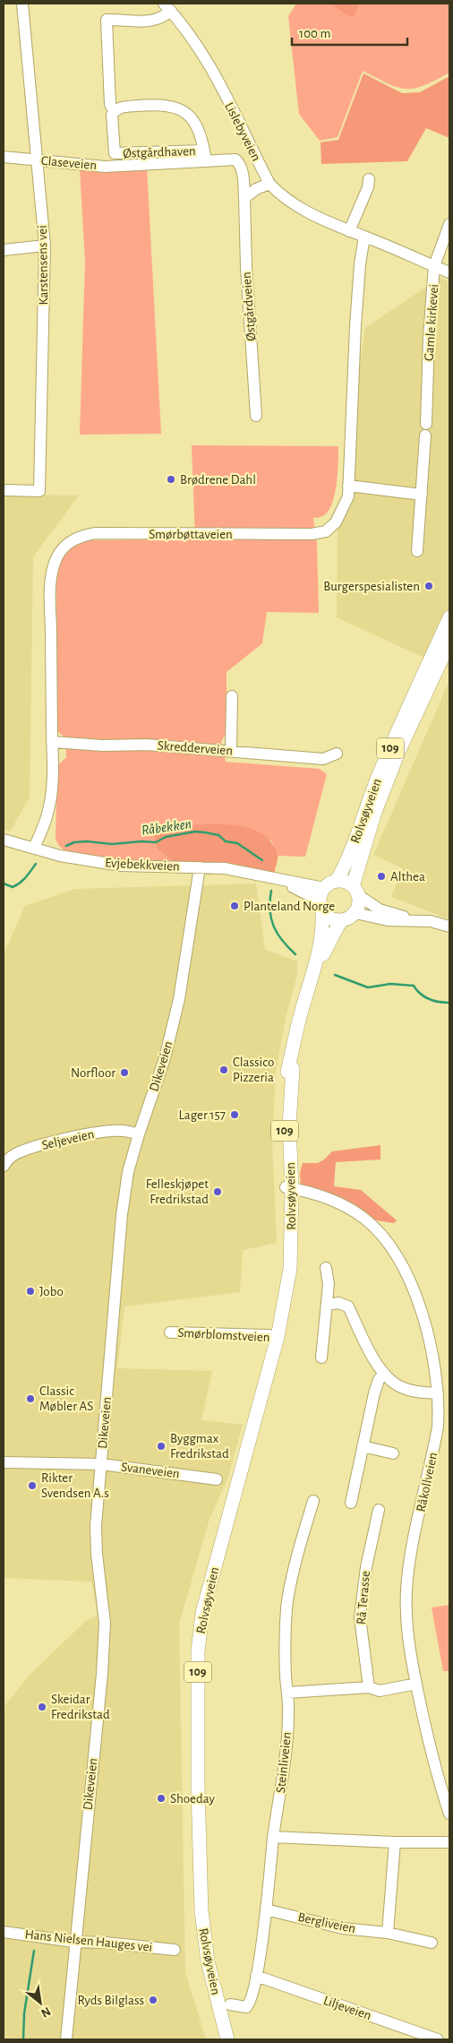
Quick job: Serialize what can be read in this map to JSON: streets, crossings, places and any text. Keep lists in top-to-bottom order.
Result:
{
  "streets": {
    "main road": ["109", "Rolvsøyveien"],
    "street": [
      "Lislebyveien",
      "Østgårdhaven",
      "Claseveien",
      "Karstensens vei",
      "Østgårdveien",
      "Gamle kirkevei",
      "Smørbøttaveien",
      "Skredderveien",
      "Evjebekkveien",
      "Dikeveien",
      "Seljeveien",
      "Smørblomstveien",
      "Svaneveien",
      "Råkollveien",
      "Rå Terasse",
      "Steinliveien",
      "Bergliveien",
      "Hans Nielsen Hauges vei",
      "Liljeveien"
    ]
  },
  "crossings": [
    ["Lislebyveien", "Gamle kirkevei"],
    ["Lislebyveien", "Smørbøttaveien"],
    ["Østgårdhaven", "Claseveien"],
    ["Claseveien", "Karstensens vei"],
    ["Claseveien", "Østgårdveien"],
    ["Smørbøttaveien", "Skredderveien"],
    ["Smørbøttaveien", "Evjebekkveien"],
    ["109", "Rolvsøyveien"],
    ["109", "Evjebekkveien"],
    ["Rolvsøyveien", "Evjebekkveien"],
    ["Rolvsøyveien", "Smørblomstveien"],
    ["Rolvsøyveien", "Råkollveien"],
    ["Evjebekkveien", "Dikeveien"],
    ["Dikeveien", "Seljeveien"],
    ["Dikeveien", "Svaneveien"],
    ["Dikeveien", "Hans Nielsen Hauges vei"],
    ["Steinliveien", "Bergliveien"],
    ["Steinliveien", "Liljeveien"]
  ],
  "water": ["Råbekken"],
  "places": [
    "Brødrene Dahl",
    "Burgerspesialisten",
    "Althea",
    "Planteland Norge",
    "Classico Pizzeria",
    "Norfloor",
    "Lager 157",
    "Felleskjøpet Fredrikstad",
    "Jobo",
    "Classic Møbler AS",
    "Byggmax Fredrikstad",
    "Rikter Svendsen A.s",
    "Skeidar Fredrikstad",
    "Shoeday",
    "Ryds Bilglass"
  ],
  "scale_bar": "100 m",
  "north": "bottom right"
}
